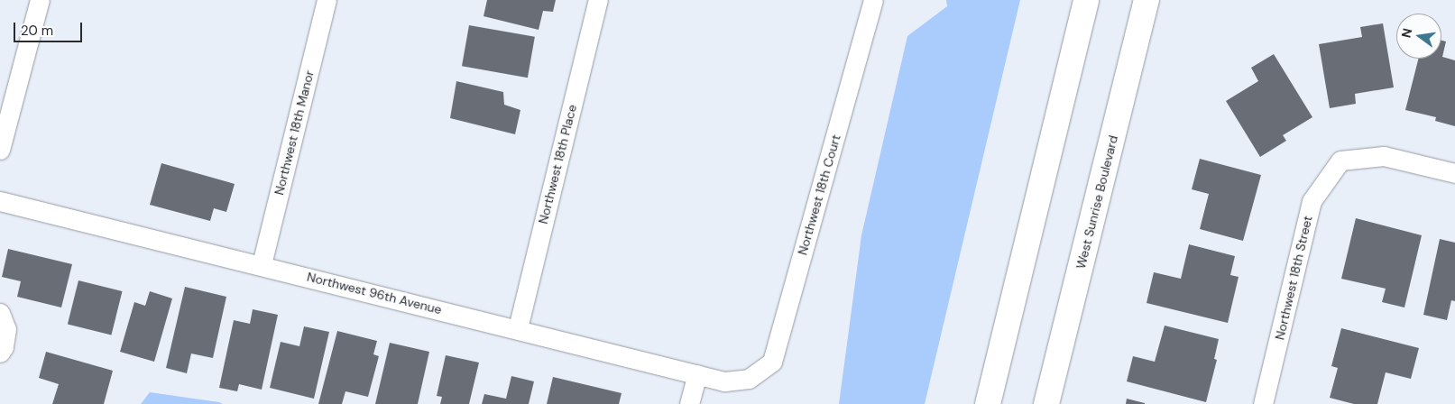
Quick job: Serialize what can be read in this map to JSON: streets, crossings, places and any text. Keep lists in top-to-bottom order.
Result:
{
  "streets": {
    "highway": ["West Sunrise Boulevard"],
    "street": [
      "Northwest 18th Manor",
      "Northwest 18th Place",
      "Northwest 18th Court",
      "Northwest 18th Street",
      "Northwest 96th Avenue"
    ]
  },
  "crossings": [
    ["Northwest 18th Manor", "Northwest 96th Avenue"],
    ["Northwest 18th Place", "Northwest 96th Avenue"],
    ["Northwest 18th Court", "Northwest 96th Avenue"]
  ],
  "scale_bar": "20 m",
  "north": "left"
}
